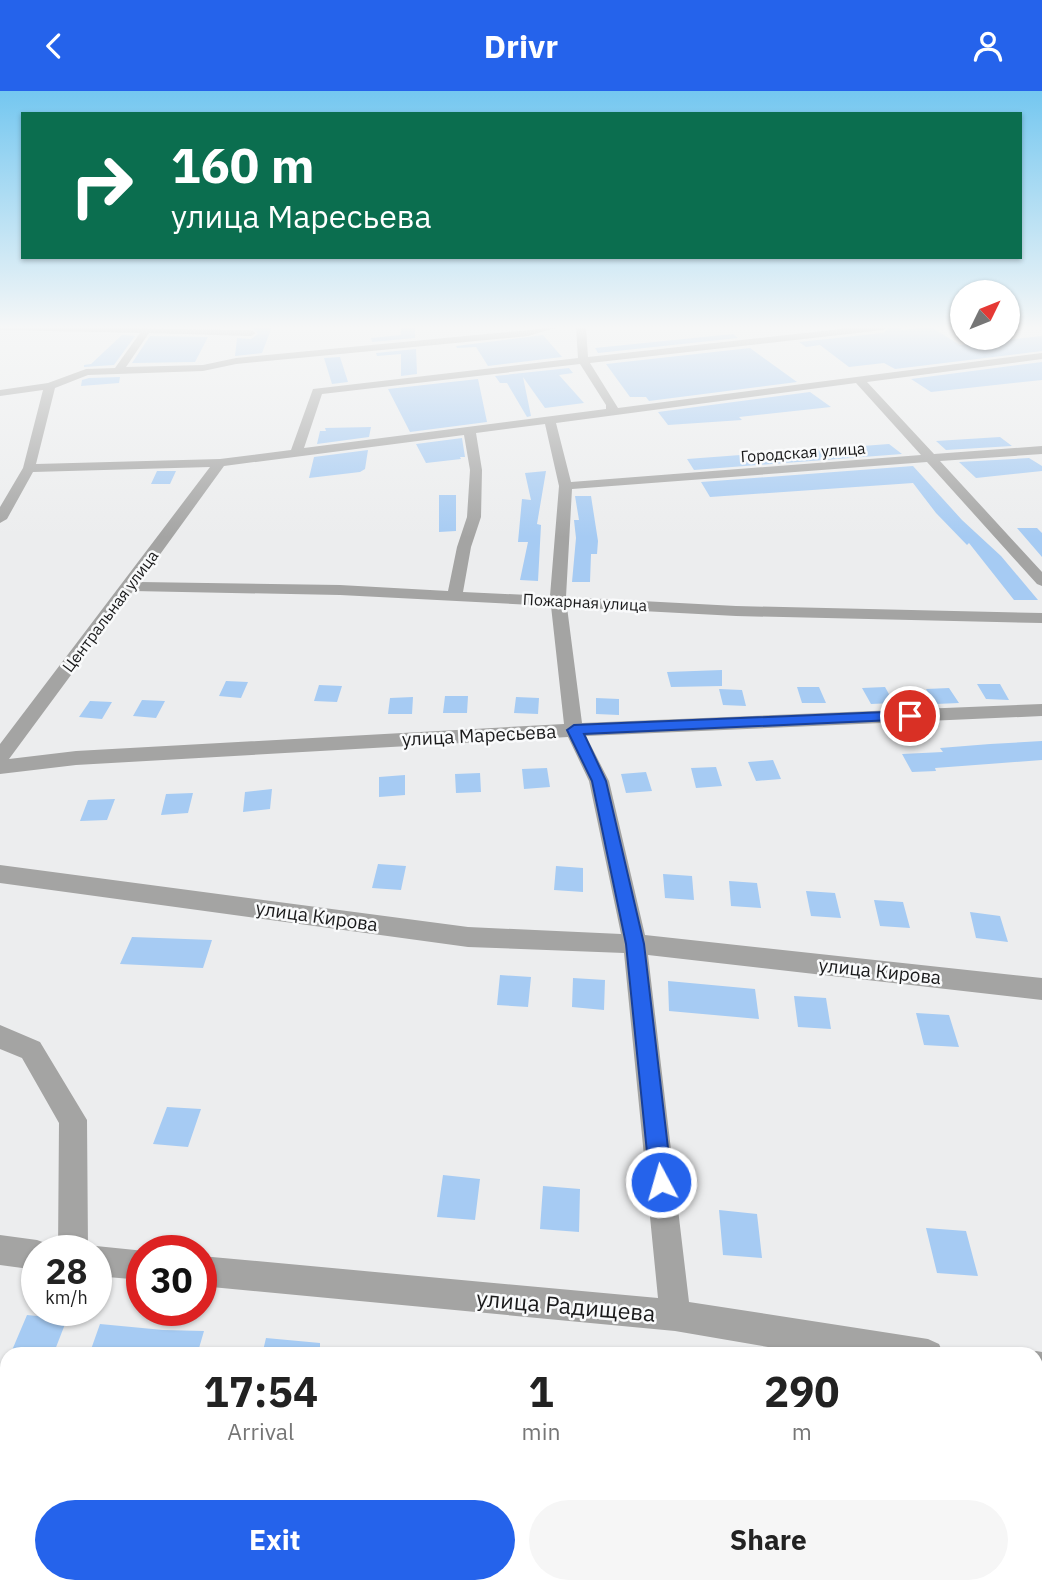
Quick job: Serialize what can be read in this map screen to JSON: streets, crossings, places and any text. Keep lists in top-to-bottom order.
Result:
{
  "streets": {
    "street": [
      "Городская улица",
      "Пожарная улица",
      "Центральная улица",
      "улица Маресьева",
      "улица Кирова",
      "улица Радищева"
    ]
  },
  "crossings": [
    ["Пожарная улица", "Центральная улица"]
  ],
  "north": "top right",
  "page": {
    "header": "Drivr",
    "turn": ["160 m", "улица Маресьева"],
    "speed": "28 km/h",
    "limit": "30",
    "eta": [
      "17:54",
      "Arrival",
      "1",
      "min",
      "290",
      "m"
    ],
    "buttons": ["Exit", "Share"]
  }
}
